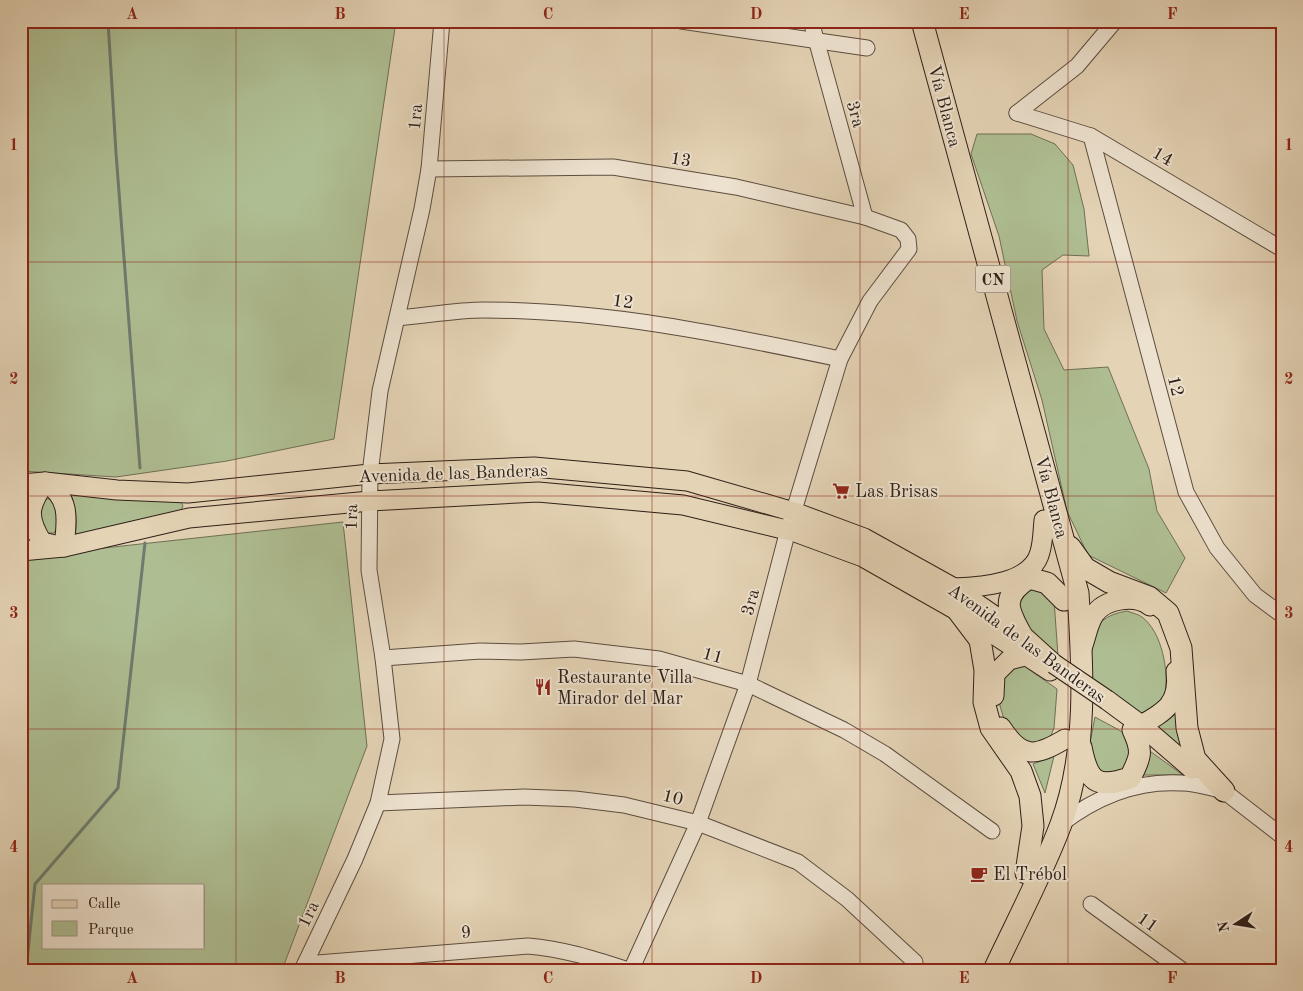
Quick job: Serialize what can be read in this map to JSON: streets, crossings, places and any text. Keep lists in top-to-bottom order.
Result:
{
  "streets": {
    "highway": ["Vía Blanca", "CN"],
    "main road": ["Avenida de las Banderas"],
    "street": [
      "3ra",
      "1ra",
      "14",
      "13",
      "12",
      "11",
      "10",
      "9"
    ]
  },
  "crossings": [
    ["3ra", "13"],
    ["3ra", "12"],
    ["3ra", "Avenida de las Banderas"],
    ["3ra", "11"],
    ["3ra", "10"],
    ["3ra", "9"],
    ["1ra", "13"],
    ["1ra", "12"],
    ["1ra", "Avenida de las Banderas"],
    ["1ra", "11"],
    ["1ra", "10"],
    ["1ra", "9"],
    ["14", "12"]
  ],
  "places": {
    "supermarket": ["Las Brisas"],
    "restaurant": ["Restaurante Villa Mirador del Mar"],
    "cafe": ["El Trébol"]
  },
  "legend": ["Calle", "Parque"],
  "north": "left",
  "grid": {
    "columns": [
      "A",
      "B",
      "C",
      "D",
      "E",
      "F"
    ],
    "rows": [
      "1",
      "2",
      "3",
      "4"
    ]
  }
}
